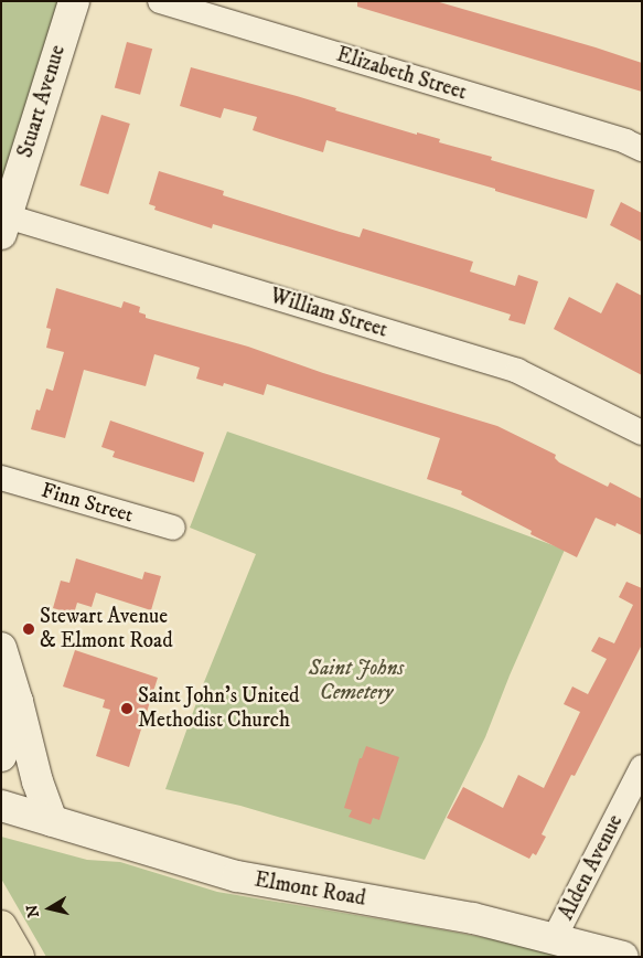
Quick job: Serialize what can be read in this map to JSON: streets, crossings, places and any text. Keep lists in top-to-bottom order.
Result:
{
  "streets": {
    "main road": ["Stuart Avenue", "Elmont Road"],
    "street": [
      "Elizabeth Street",
      "William Street",
      "Finn Street",
      "Alden Avenue"
    ]
  },
  "crossings": [
    ["Stuart Avenue", "William Street"],
    ["Alden Avenue", "Elmont Road"]
  ],
  "parks": ["Saint Johns Cemetery"],
  "places": ["Stewart Avenue & Elmont Road", "Saint John's United Methodist Church"],
  "north": "left"
}
